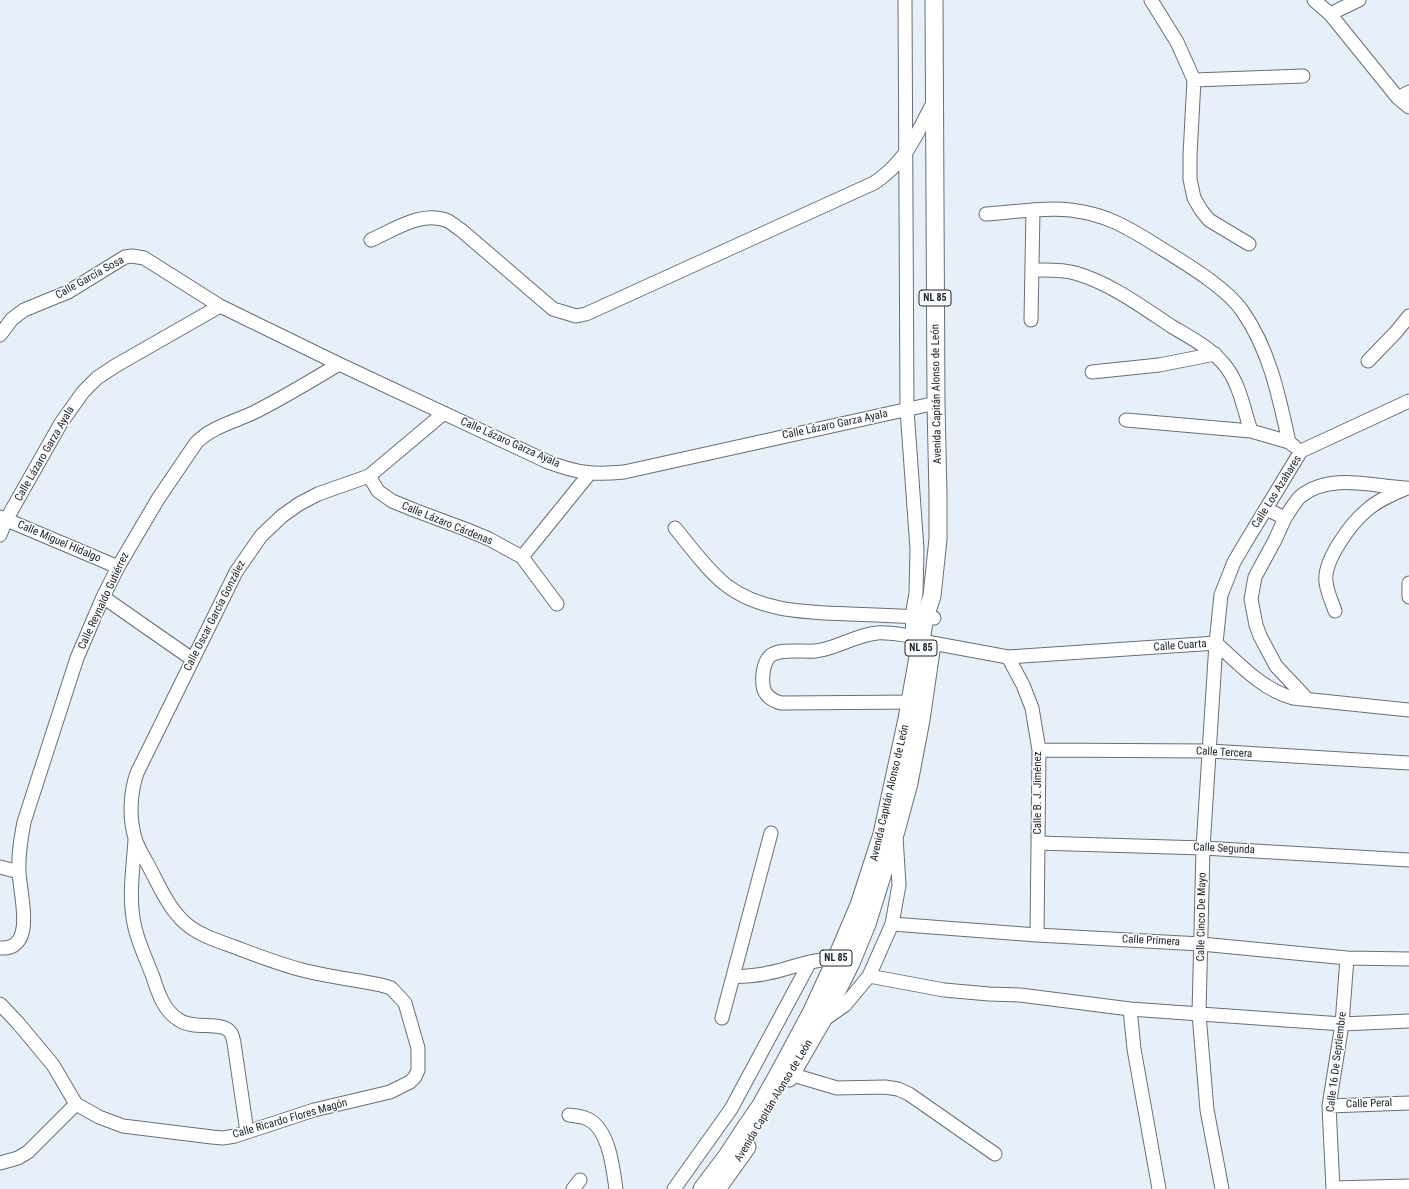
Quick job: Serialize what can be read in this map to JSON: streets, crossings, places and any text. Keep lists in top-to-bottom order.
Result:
{
  "streets": {
    "main road": ["NL 85", "Avenida Capitán Alonso de León"],
    "street": [
      "Calle García Sosa",
      "Calle Lázaro Garza Ayala",
      "Calle Los Azahares",
      "Calle Lázaro Cárdenas",
      "Calle Miguel Hidalgo",
      "Calle Reynaldo Gutiérrez",
      "Calle Oscar García González",
      "Calle Cuarta",
      "Calle Tercera",
      "Calle B. J. Jiménez",
      "Calle Segunda",
      "Calle Cinco De Mayo",
      "Calle Primera",
      "Calle 16 De Septiembre",
      "Calle Peral",
      "Calle Ricardo Flores Magón"
    ]
  },
  "crossings": [
    ["Calle García Sosa", "Calle Lázaro Garza Ayala"],
    ["Avenida Capitán Alonso de León", "Calle Lázaro Garza Ayala"],
    ["Avenida Capitán Alonso de León", "Calle Cuarta"],
    ["Calle Lázaro Garza Ayala", "Calle Miguel Hidalgo"],
    ["Calle Lázaro Garza Ayala", "Calle Reynaldo Gutiérrez"],
    ["Calle Lázaro Garza Ayala", "Calle Oscar García González"],
    ["Calle Los Azahares", "Calle Cuarta"],
    ["Calle Los Azahares", "Calle Cinco De Mayo"],
    ["Calle Lázaro Cárdenas", "Calle Oscar García González"],
    ["Calle Miguel Hidalgo", "Calle Reynaldo Gutiérrez"],
    ["Calle Oscar García González", "Calle Ricardo Flores Magón"],
    ["Calle Cuarta", "Calle B. J. Jiménez"],
    ["Calle Cuarta", "Calle Cinco De Mayo"],
    ["Calle Tercera", "Calle B. J. Jiménez"],
    ["Calle Tercera", "Calle Cinco De Mayo"],
    ["Calle B. J. Jiménez", "Calle Segunda"],
    ["Calle B. J. Jiménez", "Calle Primera"],
    ["Calle Segunda", "Calle Cinco De Mayo"],
    ["Calle Cinco De Mayo", "Calle Primera"],
    ["Calle Primera", "Calle 16 De Septiembre"],
    ["Calle 16 De Septiembre", "Calle Peral"]
  ]
}
